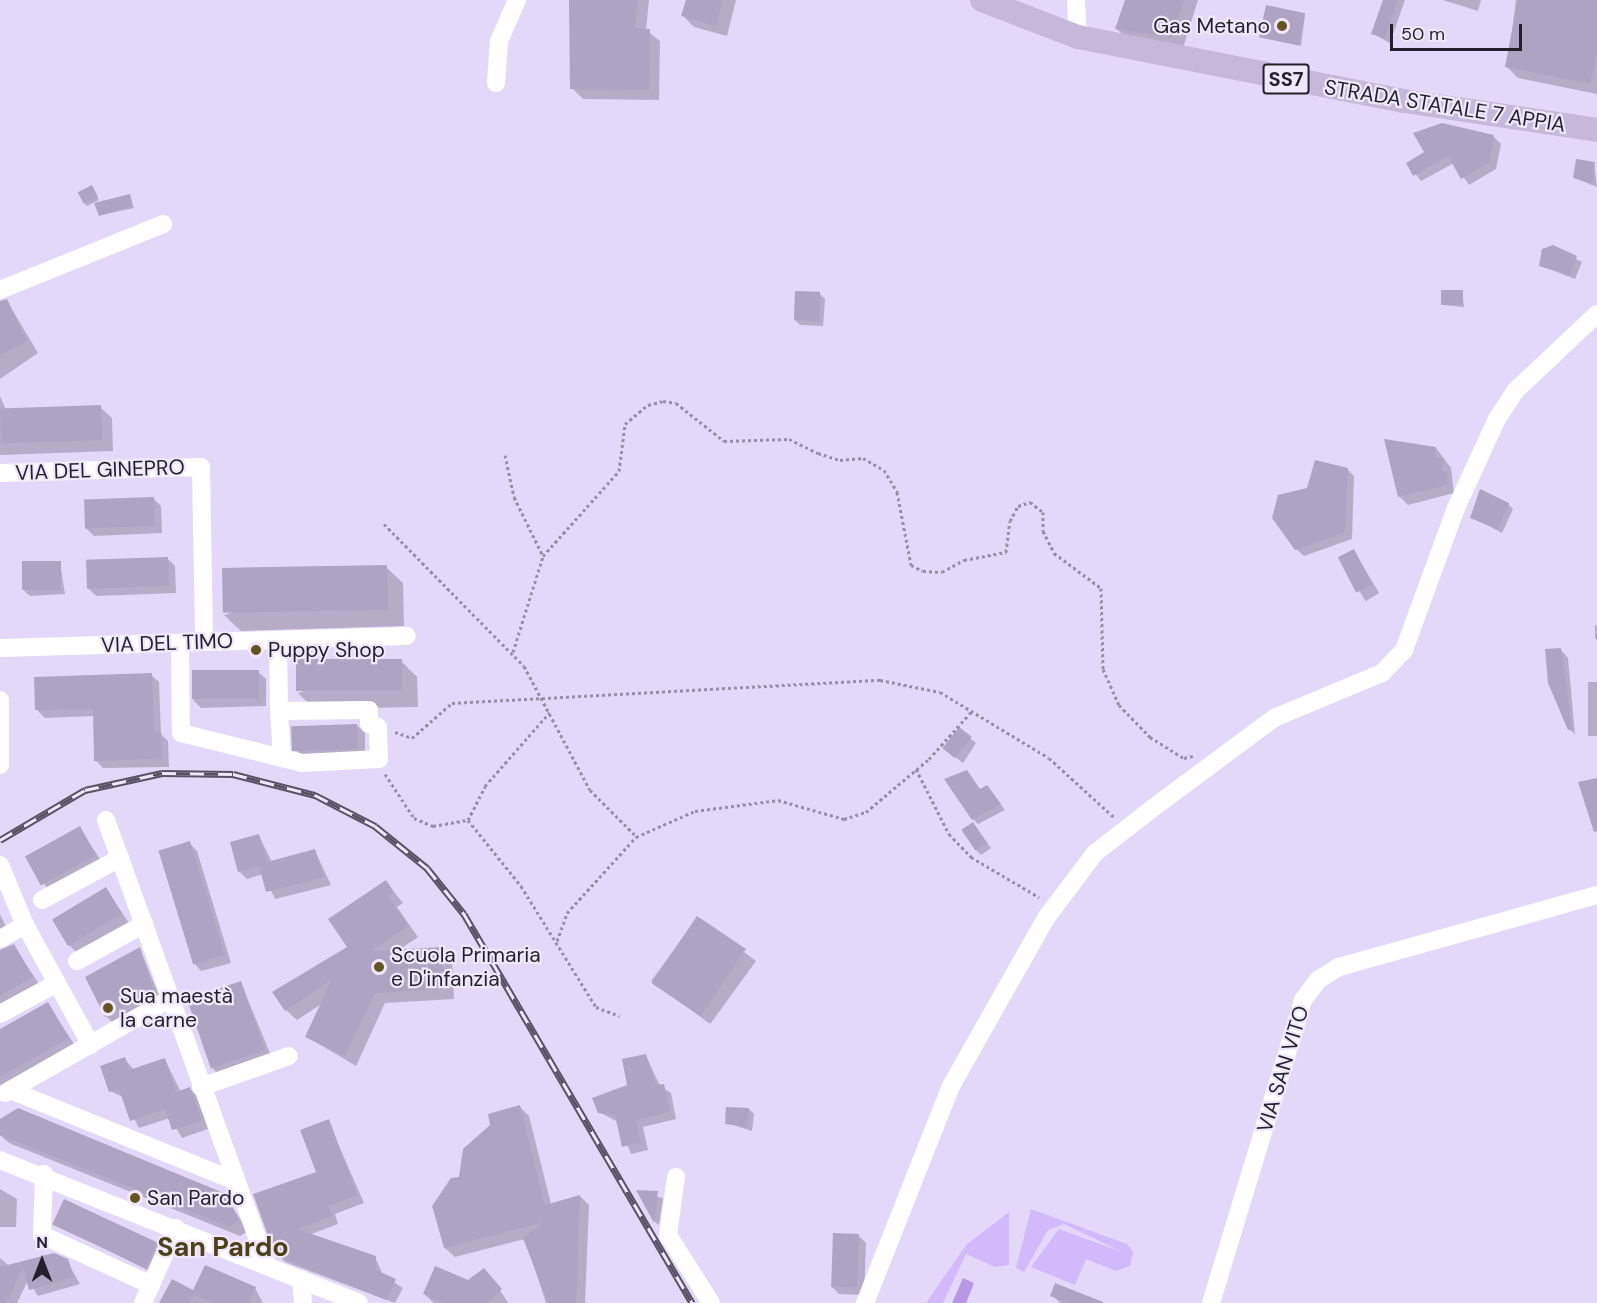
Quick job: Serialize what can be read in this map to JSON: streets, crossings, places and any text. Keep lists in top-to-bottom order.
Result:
{
  "streets": {
    "main road": ["SS7", "STRADA STATALE 7 APPIA"],
    "street": ["VIA DEL GINEPRO", "VIA DEL TIMO", "VIA SAN VITO"]
  },
  "crossings": [
    ["VIA DEL GINEPRO", "VIA DEL TIMO"]
  ],
  "districts": ["San Pardo"],
  "places": [
    "Gas Metano",
    "Puppy Shop",
    "Scuola Primaria e D'infanzia",
    "Sua maestà la carne",
    "San Pardo"
  ],
  "scale_bar": "50 m",
  "north": "top"
}
